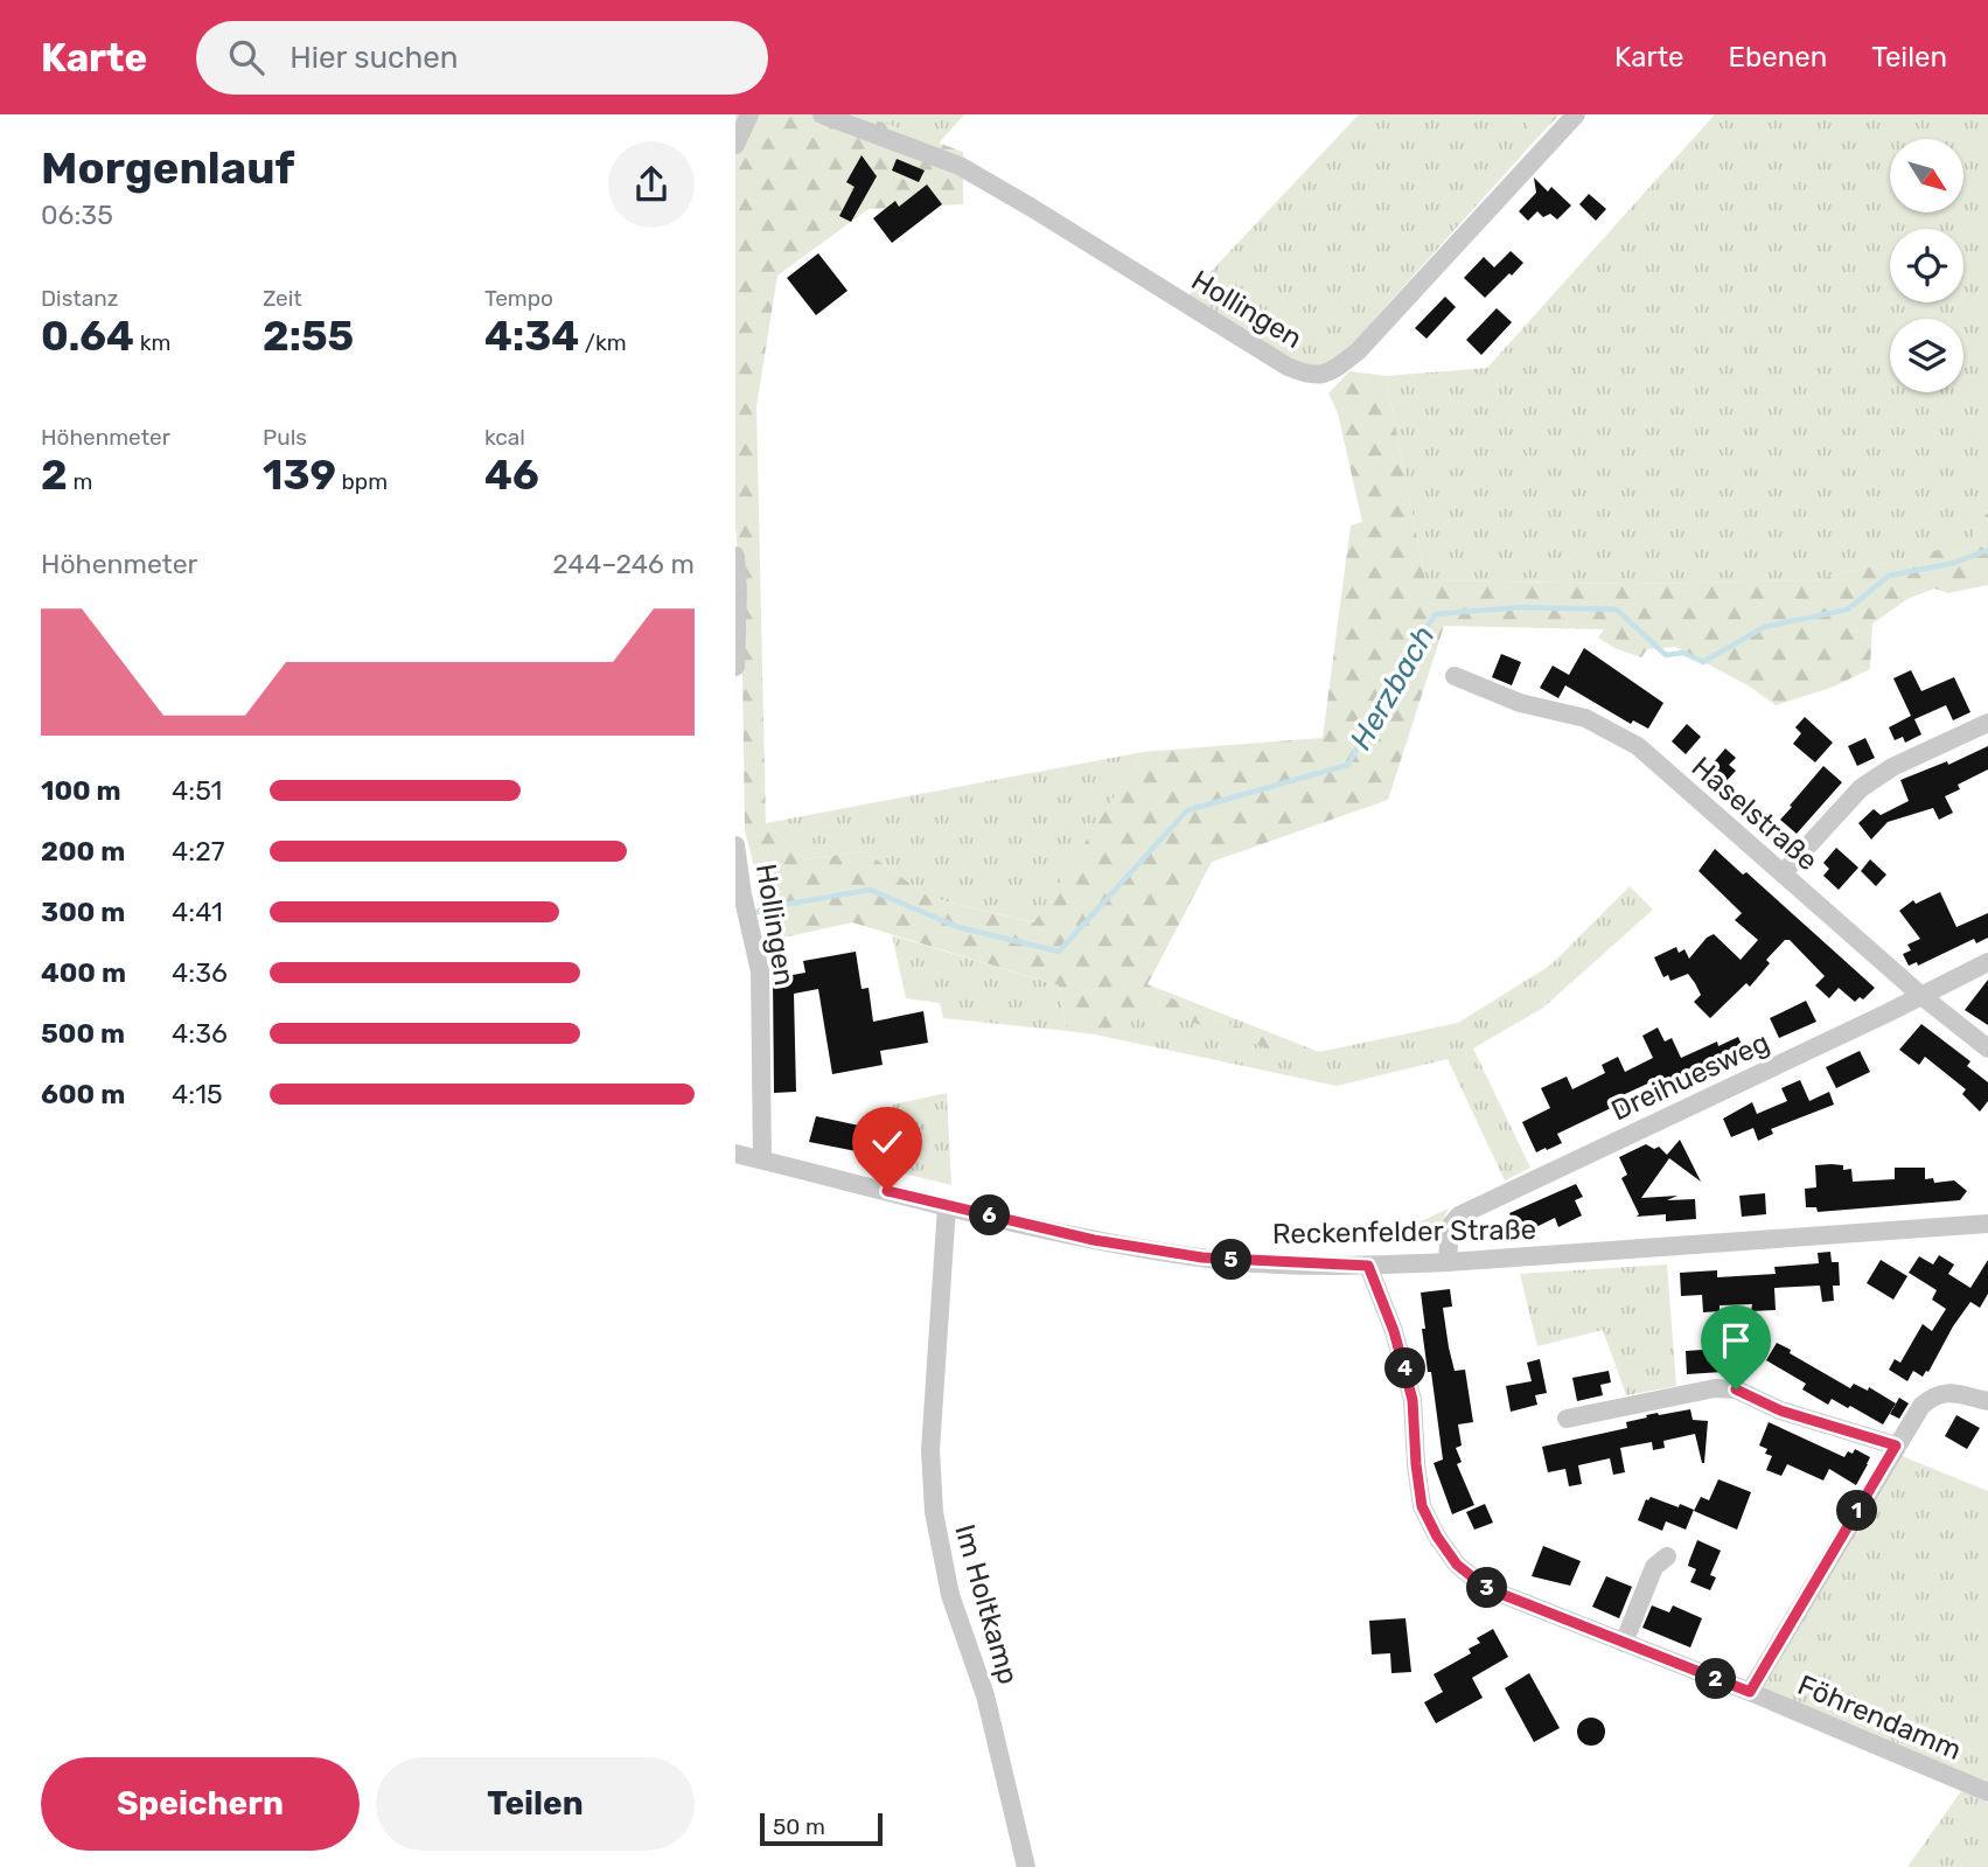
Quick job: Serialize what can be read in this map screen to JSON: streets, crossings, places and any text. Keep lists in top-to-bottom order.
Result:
{
  "streets": {
    "street": [
      "Hollingen",
      "Haselstraße",
      "Dreihuesweg",
      "Reckenfelder Straße",
      "Im Holtkamp",
      "Föhrendamm"
    ]
  },
  "crossings": [
    ["Hollingen", "Reckenfelder Straße"],
    ["Haselstraße", "Dreihuesweg"],
    ["Dreihuesweg", "Reckenfelder Straße"],
    ["Reckenfelder Straße", "Im Holtkamp"],
    ["Reckenfelder Straße", "Föhrendamm"]
  ],
  "water": ["Herzbach"],
  "scale_bar": "50 m",
  "north": "bottom right",
  "page": {
    "header": "Karte",
    "search": "Hier suchen",
    "nav": ["Karte", "Ebenen", "Teilen"],
    "heading": ["Morgenlauf", "06:35"],
    "stats": [
      ["Distanz", "0.64 km"],
      ["Zeit", "2:55"],
      ["Tempo", "4:34 /km"],
      ["Höhenmeter", "2 m"],
      ["Puls", "139 bpm"],
      ["kcal", "46"]
    ],
    "chart": ["Höhenmeter", "244–246 m"],
    "list": [
      {
        "name": "100 m",
        "note": "4:51"
      },
      {
        "name": "200 m",
        "note": "4:27"
      },
      {
        "name": "300 m",
        "note": "4:41"
      },
      {
        "name": "400 m",
        "note": "4:36"
      },
      {
        "name": "500 m",
        "note": "4:36"
      },
      {
        "name": "600 m",
        "note": "4:15"
      }
    ],
    "pins": [
      "6",
      "5",
      "4",
      "1",
      "3",
      "2"
    ],
    "buttons": ["Speichern", "Teilen"],
    "scale": "50 m"
  }
}
